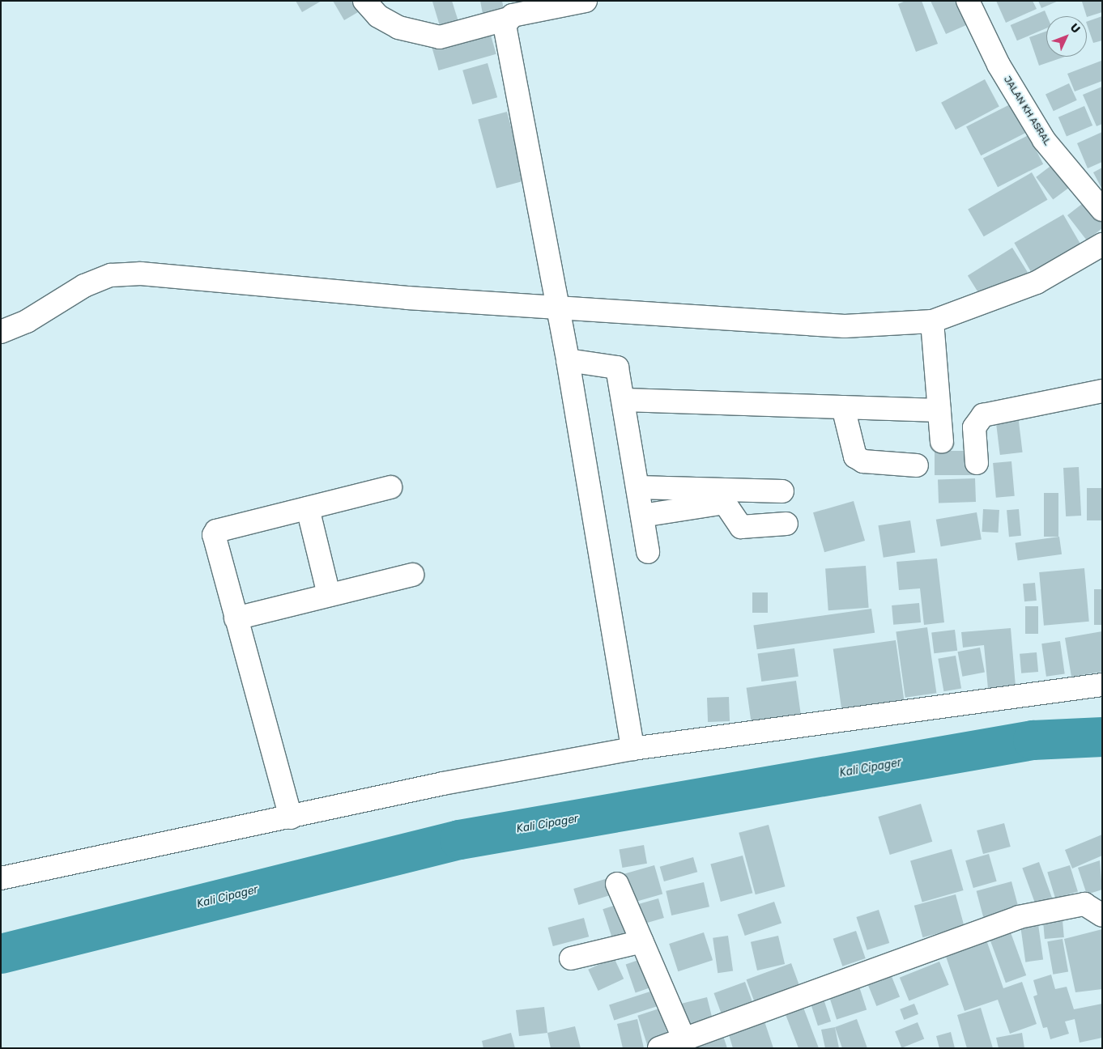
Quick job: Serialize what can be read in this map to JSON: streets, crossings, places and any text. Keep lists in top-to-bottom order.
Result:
{
  "streets": {
    "street": ["JALAN KH ASRAL"]
  },
  "water": ["Kali Cipager"],
  "north": "top right"
}
